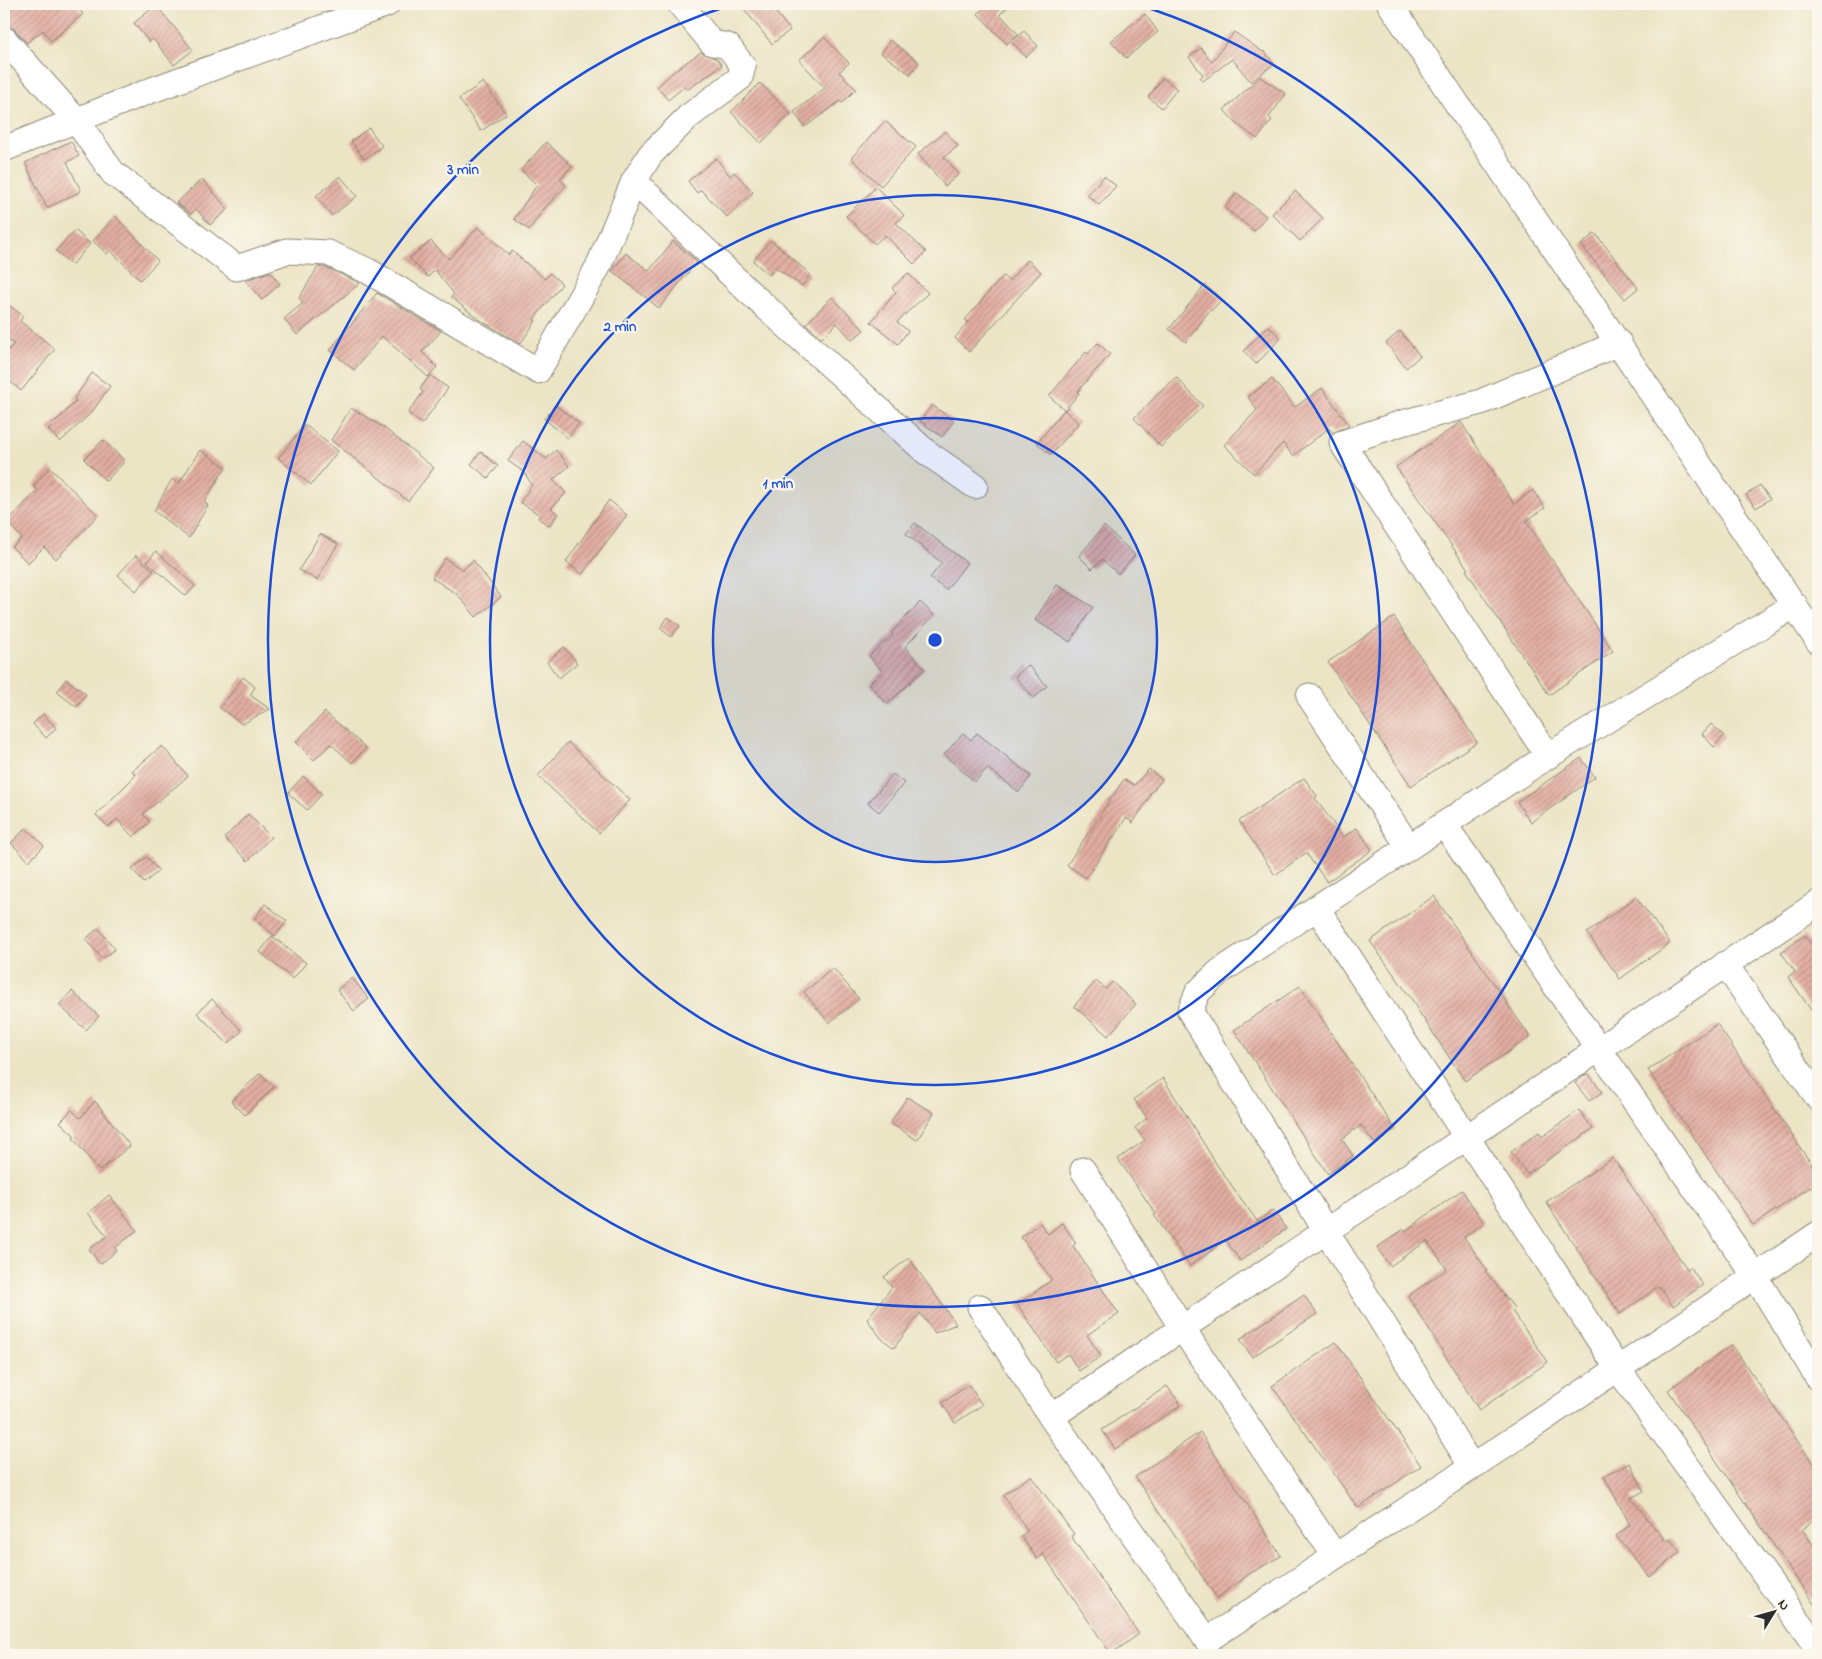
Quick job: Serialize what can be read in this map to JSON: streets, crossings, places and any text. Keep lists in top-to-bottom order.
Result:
{
  "north": "top right",
  "rings": ["3 min", "2 min", "1 min"]
}
